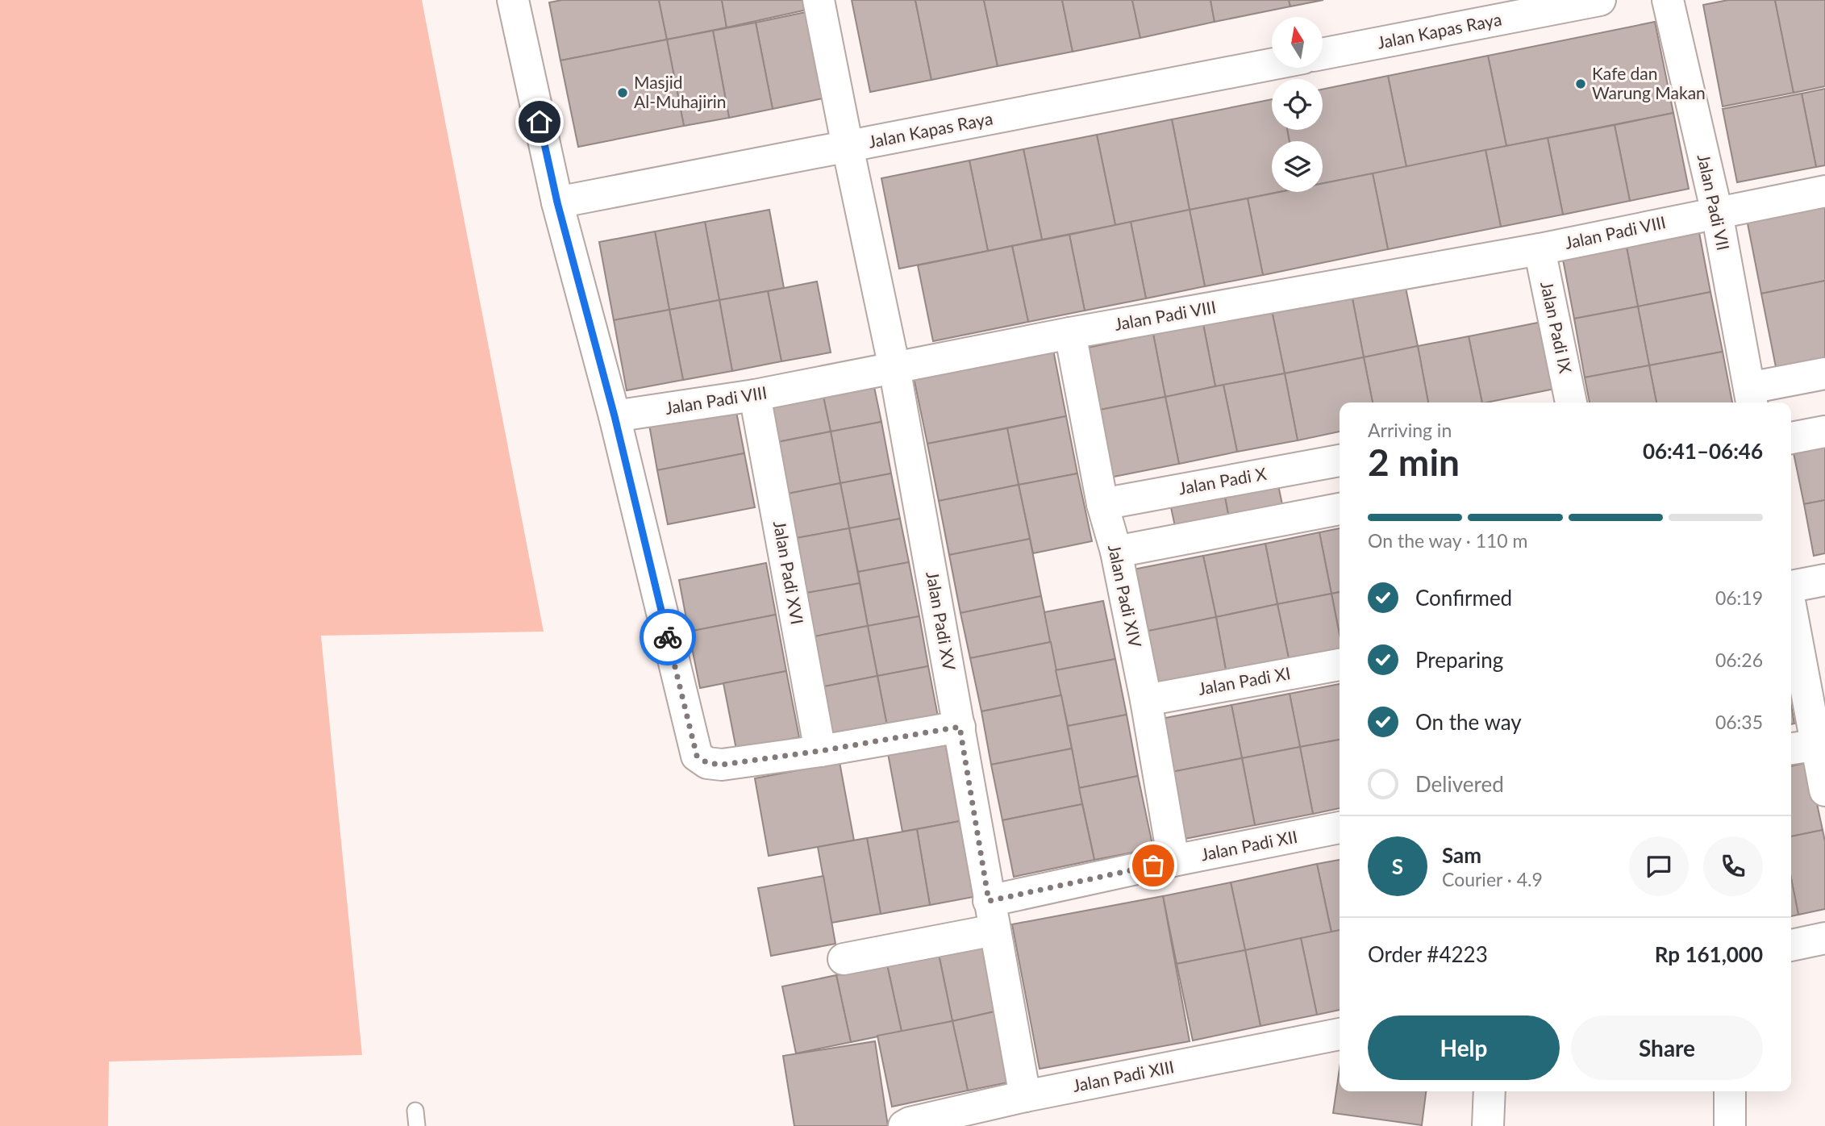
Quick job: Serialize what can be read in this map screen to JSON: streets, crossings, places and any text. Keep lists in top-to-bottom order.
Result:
{
  "streets": {
    "street": [
      "Jalan Kapas Raya",
      "Jalan Padi VII",
      "Jalan Padi VIII",
      "Jalan Padi IX",
      "Jalan Padi X",
      "Jalan Padi XVI",
      "Jalan Padi XIV",
      "Jalan Padi XV",
      "Jalan Padi XI",
      "Jalan Padi XII",
      "Jalan Padi XIII"
    ]
  },
  "crossings": [
    ["Jalan Kapas Raya", "Jalan Padi XV"],
    ["Jalan Padi VII", "Jalan Padi VIII"],
    ["Jalan Padi VIII", "Jalan Padi IX"],
    ["Jalan Padi VIII", "Jalan Padi XVI"],
    ["Jalan Padi VIII", "Jalan Padi XIV"],
    ["Jalan Padi VIII", "Jalan Padi XV"],
    ["Jalan Padi X", "Jalan Padi XIV"],
    ["Jalan Padi XIV", "Jalan Padi XI"],
    ["Jalan Padi XIV", "Jalan Padi XII"],
    ["Jalan Padi XV", "Jalan Padi XII"],
    ["Jalan Padi XV", "Jalan Padi XIII"]
  ],
  "places": ["Kafe dan Warung Makan", "Masjid Al-Muhajirin"],
  "north": "top",
  "page": {
    "heading": ["2 min", "Arriving in", "06:41–06:46"],
    "panel": [
      "Sam",
      "Courier · 4.9",
      "Order #4223",
      "Rp 161,000"
    ],
    "bar": "On the way · 110 m",
    "list": [
      ["Confirmed", "06:19"],
      ["Preparing", "06:26"],
      ["On the way", "06:35"],
      "Delivered"
    ],
    "round": "S",
    "buttons": ["Help", "Share"]
  }
}
